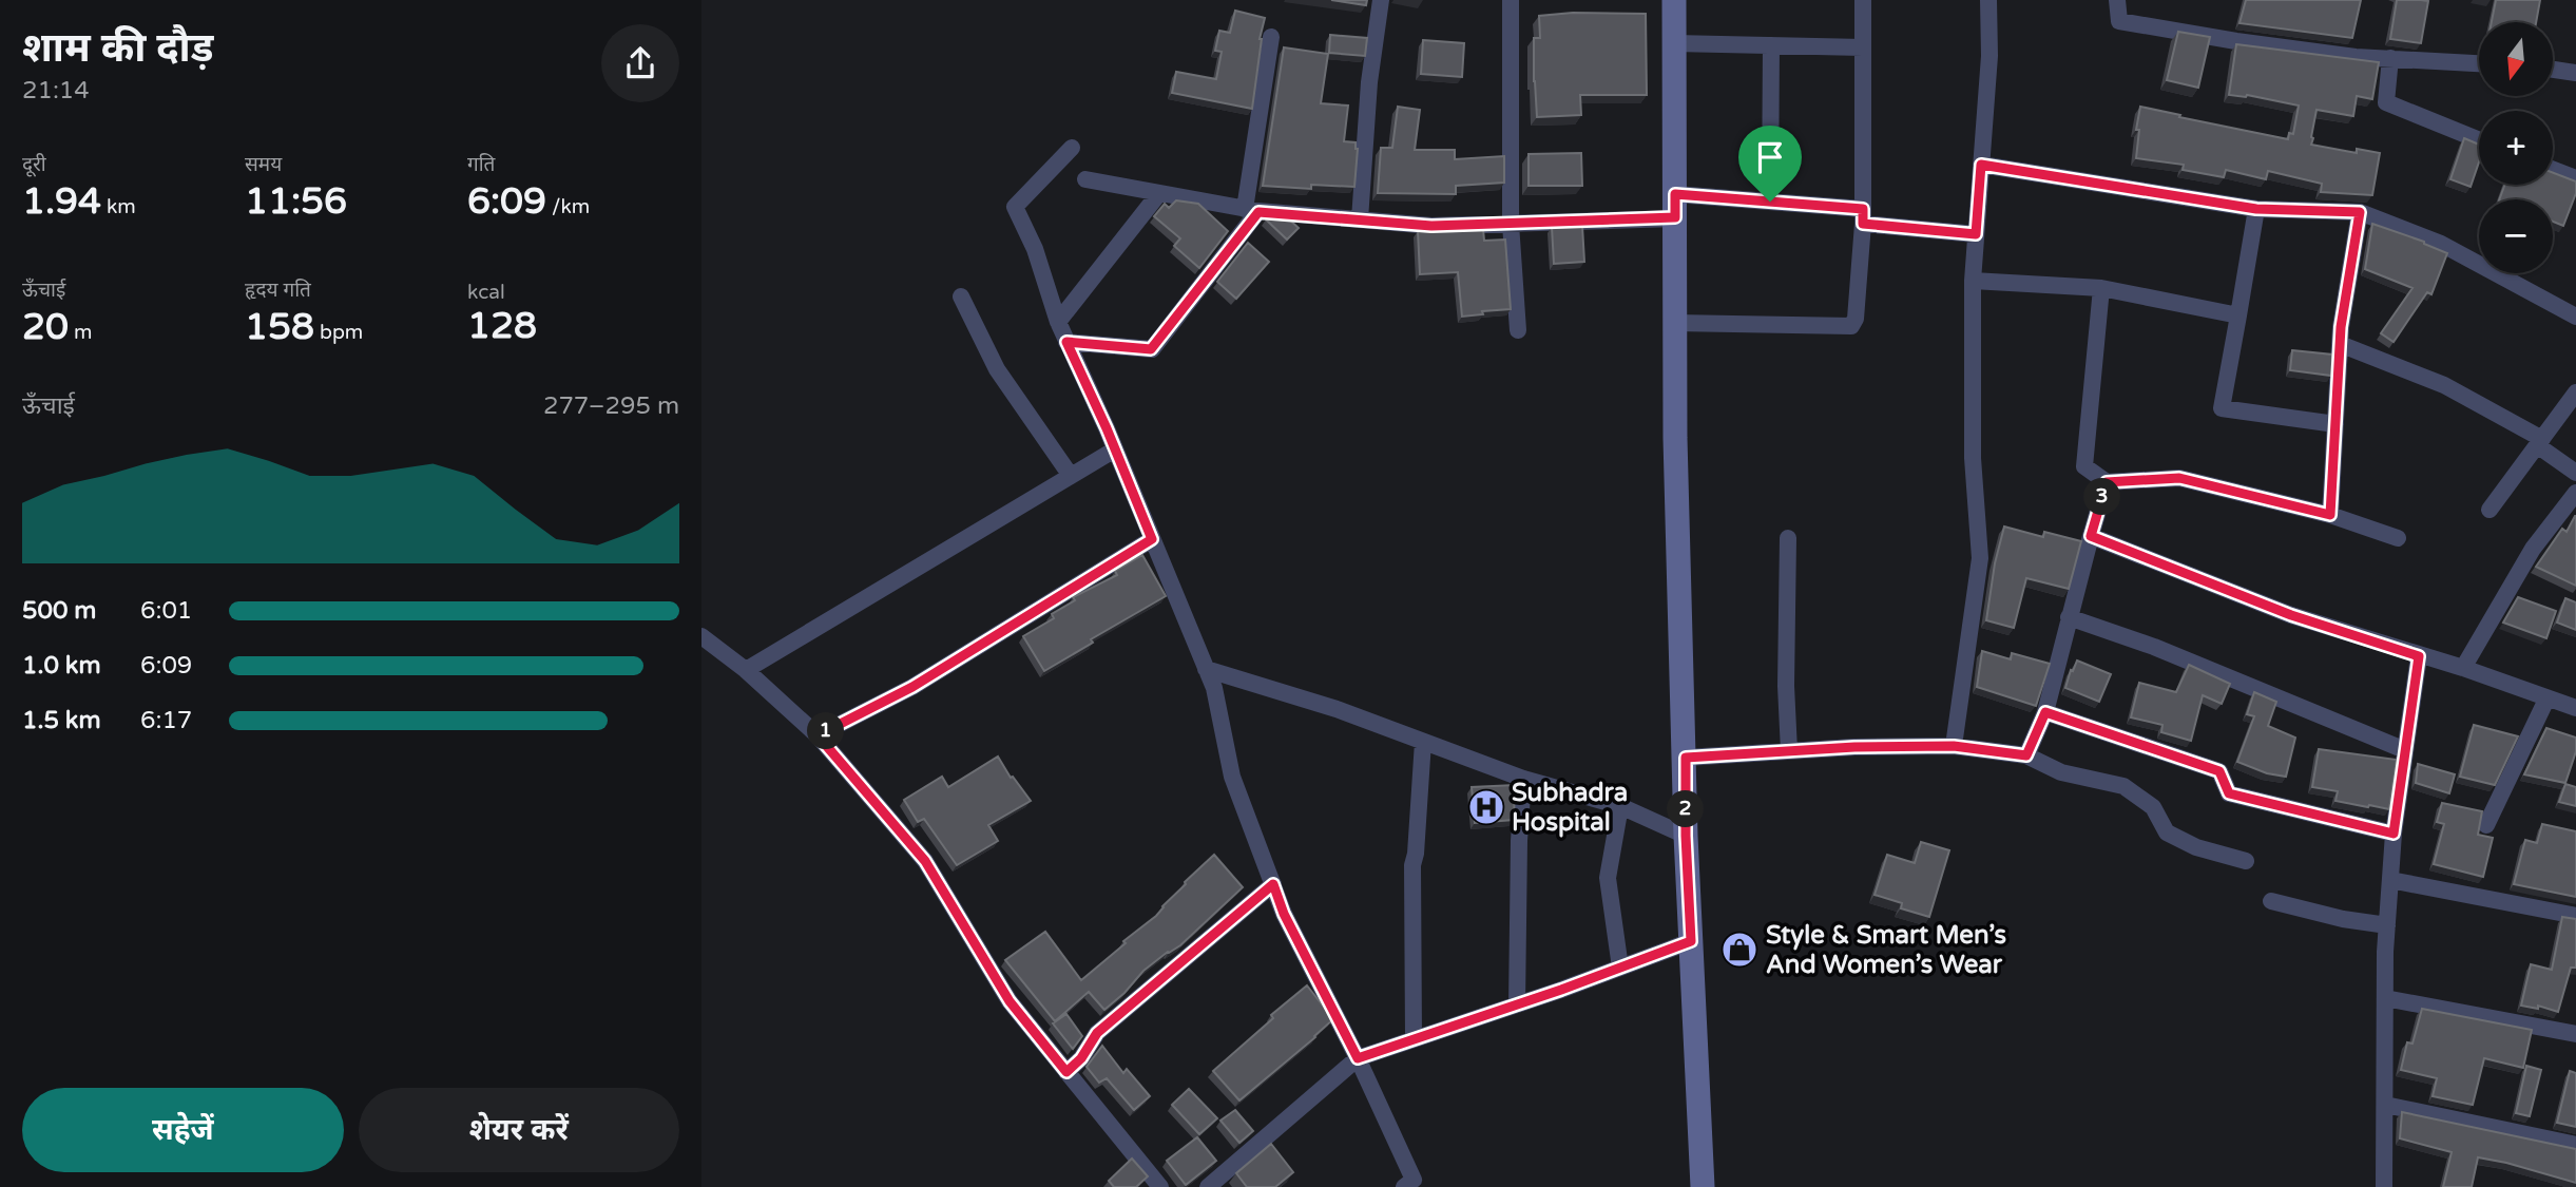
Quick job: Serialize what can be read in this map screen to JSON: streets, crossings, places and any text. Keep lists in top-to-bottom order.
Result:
{
  "places": {
    "hospital": ["Subhadra Hospital"],
    "shop": ["Style & Smart Men’s And Women’s Wear"]
  },
  "north": "bottom",
  "page": {
    "heading": ["शाम की दौड़", "21:14"],
    "map_buttons": ["+", "−"],
    "stats": [
      ["दूरी", "1.94 km"],
      ["समय", "11:56"],
      ["गति", "6:09 /km"],
      ["ऊँचाई", "20 m"],
      ["हृदय गति", "158 bpm"],
      ["kcal", "128"]
    ],
    "chart": ["ऊँचाई", "277–295 m"],
    "pins": ["3", "1", "2"],
    "list": [
      {
        "name": "500 m",
        "note": "6:01"
      },
      {
        "name": "1.0 km",
        "note": "6:09"
      },
      {
        "name": "1.5 km",
        "note": "6:17"
      }
    ],
    "buttons": ["सहेजें", "शेयर करें"]
  }
}
